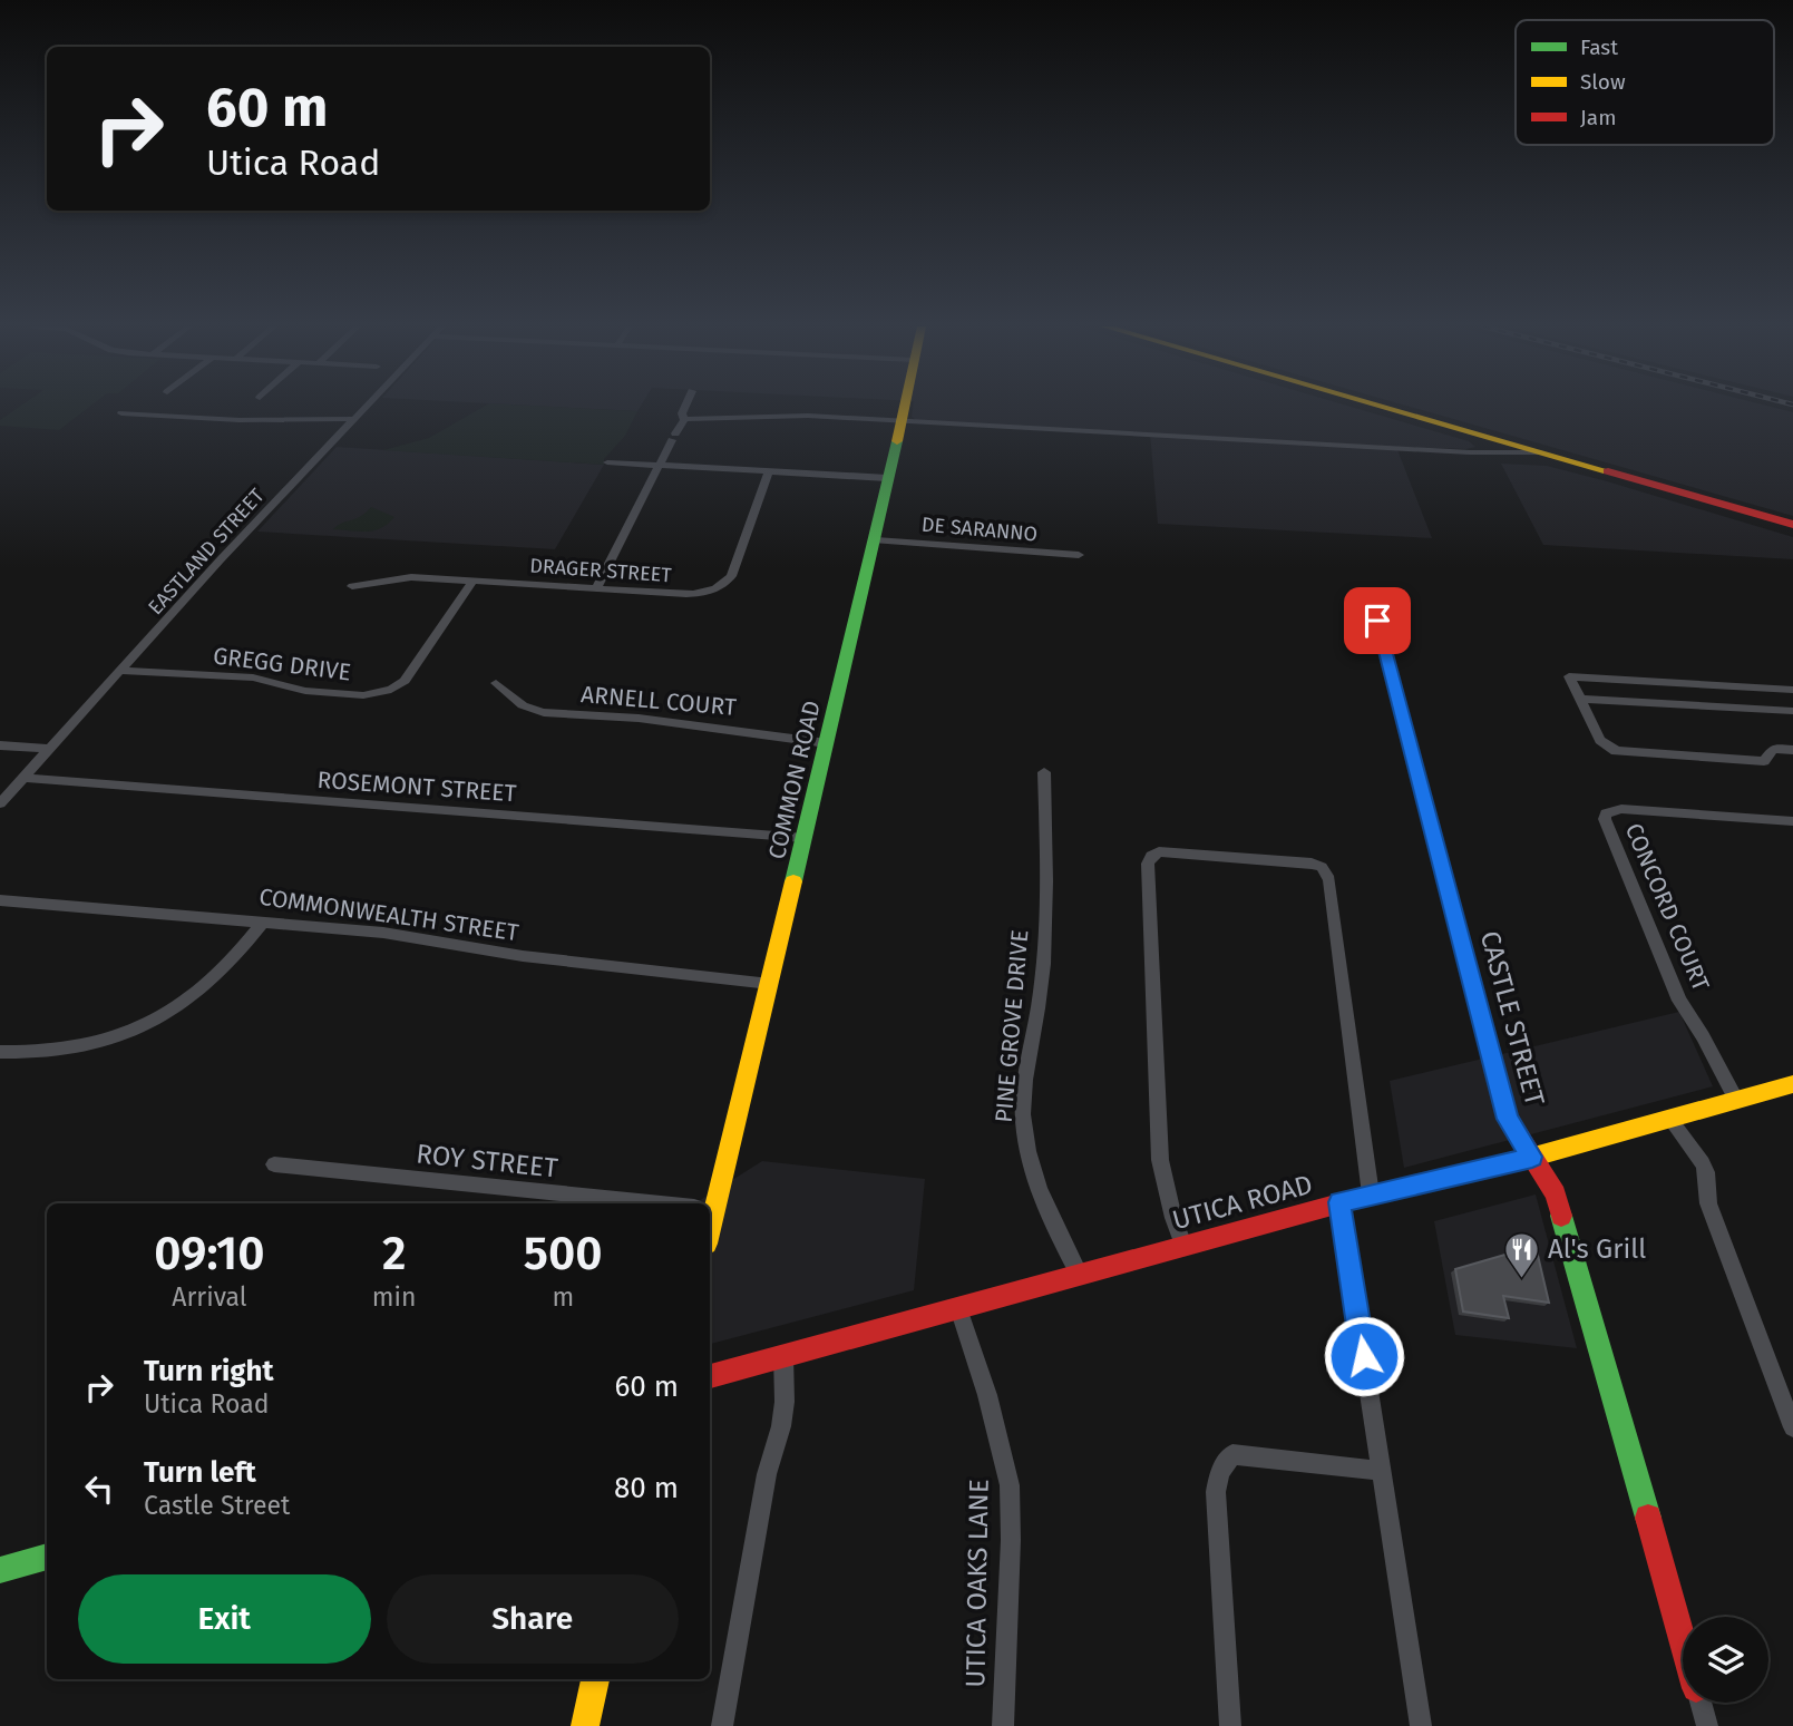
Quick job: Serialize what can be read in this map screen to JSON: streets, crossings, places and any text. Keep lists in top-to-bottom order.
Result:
{
  "streets": {
    "street": [
      "DE SARANNO",
      "EASTLAND STREET",
      "DRAGER STREET",
      "GREGG DRIVE",
      "ARNELL COURT",
      "COMMON ROAD",
      "ROSEMONT STREET",
      "CONCORD COURT",
      "COMMONWEALTH STREET",
      "CASTLE STREET",
      "PINE GROVE DRIVE",
      "ROY STREET",
      "UTICA ROAD",
      "UTICA OAKS LANE"
    ]
  },
  "crossings": [
    ["DE SARANNO", "COMMON ROAD"],
    ["EASTLAND STREET", "GREGG DRIVE"],
    ["EASTLAND STREET", "ROSEMONT STREET"],
    ["DRAGER STREET", "GREGG DRIVE"],
    ["ARNELL COURT", "COMMON ROAD"],
    ["COMMON ROAD", "ROSEMONT STREET"],
    ["COMMON ROAD", "COMMONWEALTH STREET"],
    ["CONCORD COURT", "UTICA ROAD"],
    ["CASTLE STREET", "UTICA ROAD"],
    ["PINE GROVE DRIVE", "UTICA ROAD"],
    ["UTICA ROAD", "UTICA OAKS LANE"]
  ],
  "places": {
    "restaurant": ["Al's Grill"]
  },
  "legend": ["Fast", "Slow", "Jam"],
  "page": {
    "turn": ["60 m", "Utica Road"],
    "eta": [
      "09:10",
      "Arrival",
      "2",
      "min",
      "500",
      "m"
    ],
    "list": [
      {
        "name": "Turn right",
        "note": "Utica Road",
        "value": "60 m"
      },
      {
        "name": "Turn left",
        "note": "Castle Street",
        "value": "80 m"
      }
    ],
    "buttons": ["Exit", "Share"]
  }
}
